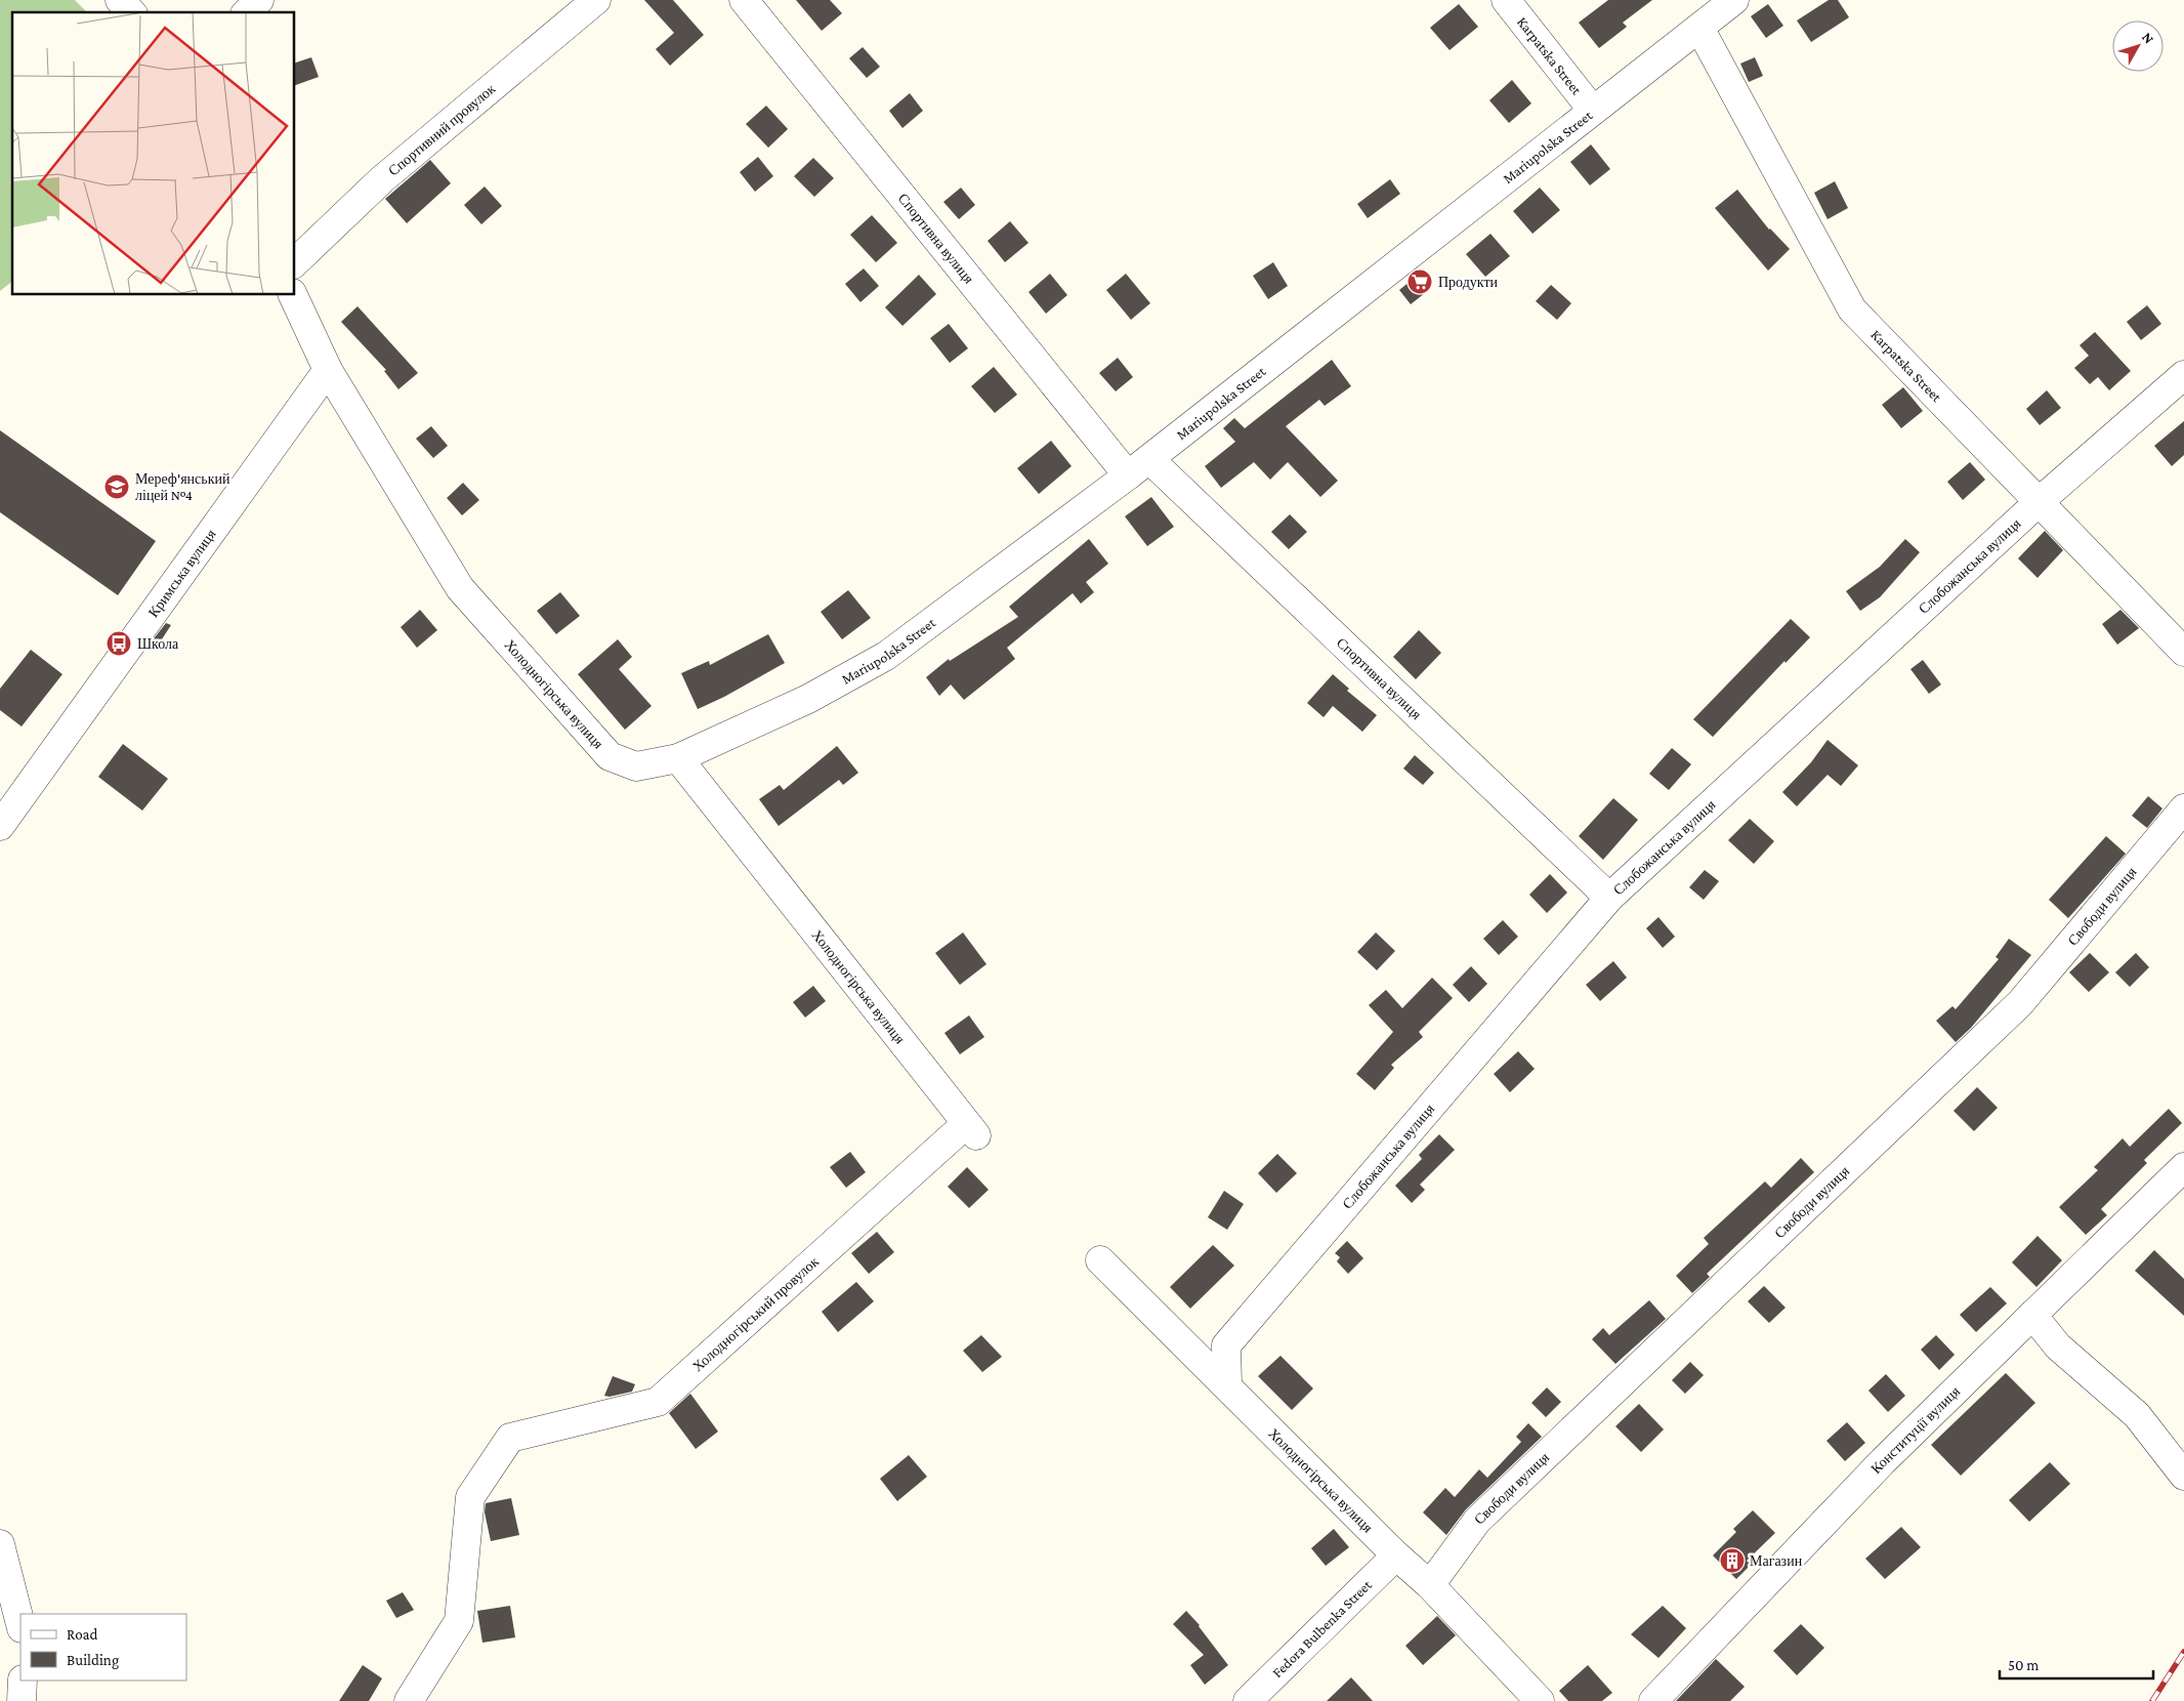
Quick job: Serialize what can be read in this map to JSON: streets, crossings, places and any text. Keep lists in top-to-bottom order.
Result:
{
  "streets": {
    "street": [
      "Karpatska Street",
      "Спортивний провулок",
      "Mariupolska Street",
      "Спортивна вулиця",
      "Слобожанська вулиця",
      "Кримська вулиця",
      "Холодногірська вулиця",
      "Свободи вулиця",
      "Холодногірський провулок",
      "Конституції вулиця",
      "Fedora Bulbenka Street"
    ]
  },
  "crossings": [
    ["Karpatska Street", "Mariupolska Street"],
    ["Karpatska Street", "Слобожанська вулиця"],
    ["Mariupolska Street", "Спортивна вулиця"],
    ["Mariupolska Street", "Холодногірська вулиця"],
    ["Спортивна вулиця", "Слобожанська вулиця"],
    ["Слобожанська вулиця", "Холодногірська вулиця"],
    ["Кримська вулиця", "Холодногірська вулиця"],
    ["Холодногірська вулиця", "Свободи вулиця"],
    ["Холодногірська вулиця", "Холодногірський провулок"],
    ["Холодногірська вулиця", "Fedora Bulbenka Street"]
  ],
  "places": {
    "supermarket": ["Продукти"],
    "school or university": ["Мереф'янський ліцей №4"],
    "bus stop": ["Школа"],
    "building": ["Магазин"]
  },
  "legend": ["Road", "Building"],
  "scale_bar": "50 m",
  "north": "top right"
}
